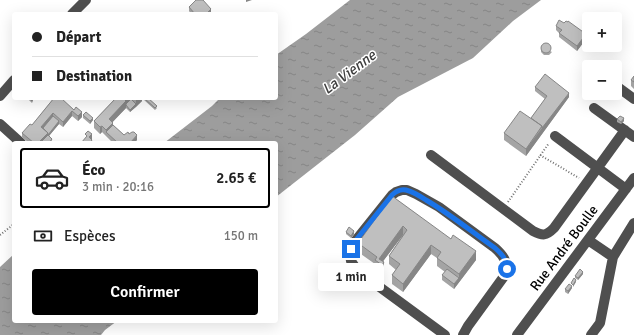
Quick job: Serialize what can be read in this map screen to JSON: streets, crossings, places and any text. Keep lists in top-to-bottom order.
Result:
{
  "streets": {
    "street": ["Rue André Boulle"]
  },
  "water": ["La Vienne"],
  "page": {
    "map_buttons": ["+", "−"],
    "banner": ["Départ", "Destination"],
    "list": [
      {
        "name": "Éco",
        "note": "3 min · 20:16",
        "value": "2.65 €"
      }
    ],
    "pay": ["Espèces", "150 m"],
    "buttons": "Confirmer",
    "bubble": "1 min"
  }
}
